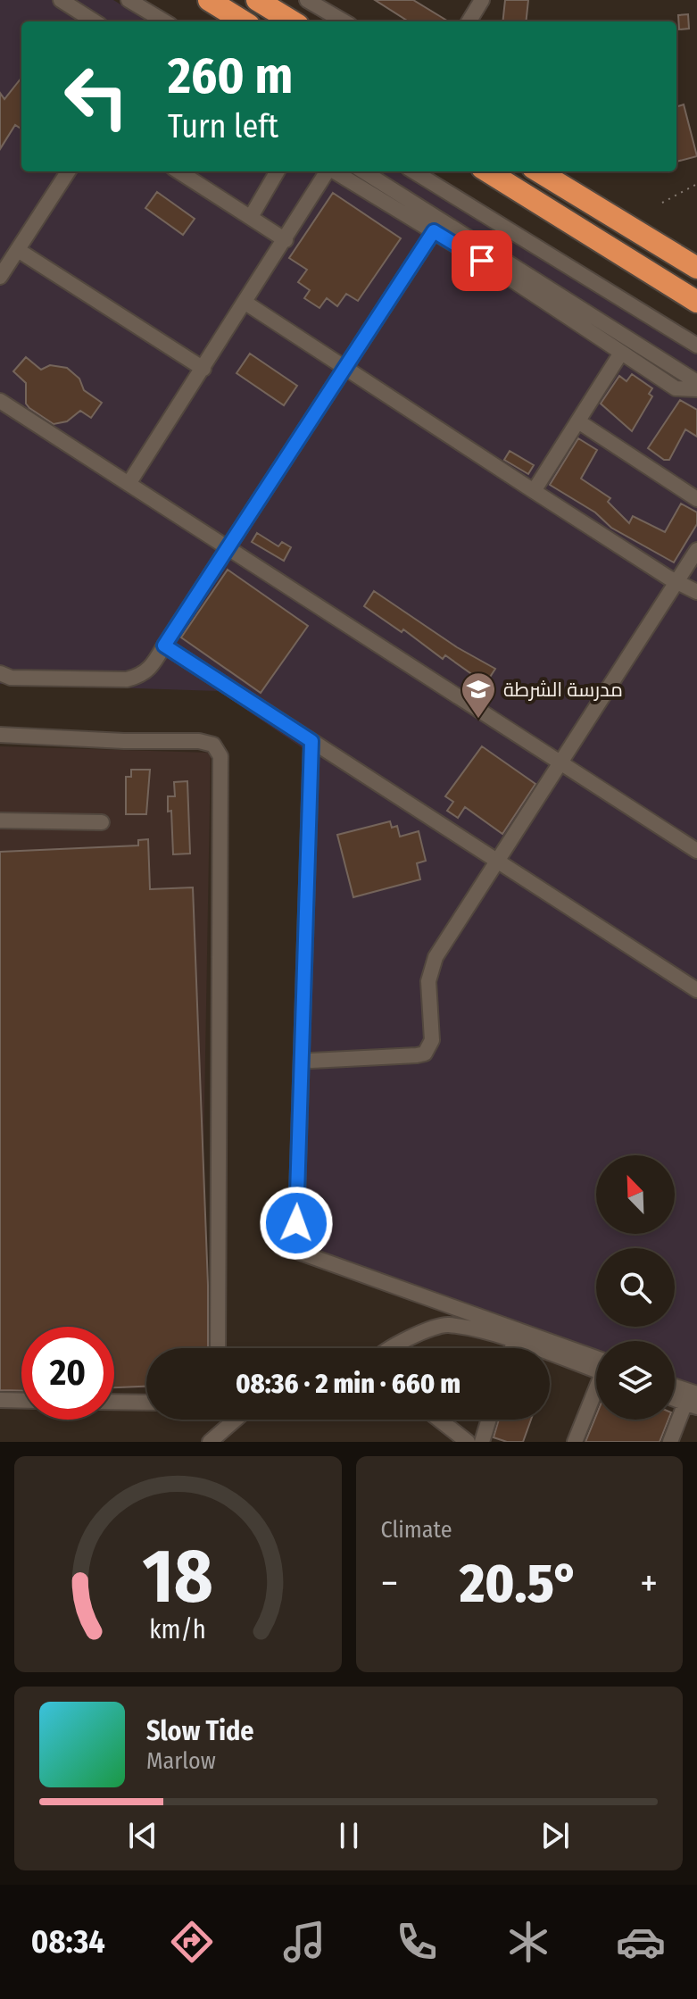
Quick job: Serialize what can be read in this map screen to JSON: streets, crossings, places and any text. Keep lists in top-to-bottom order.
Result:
{
  "places": {
    "school or university": ["مدرسة الشرطة"]
  },
  "north": "top left",
  "page": {
    "turn": ["260 m", "Turn left"],
    "limit": "20",
    "trip": "08:36 · 2 min · 660 m",
    "tile": "Climate",
    "heat": ["−", "20.5°", "+"],
    "song": ["Slow Tide", "Marlow"],
    "tabs": "08:34",
    "gauge": ["18", "km/h"]
  }
}
